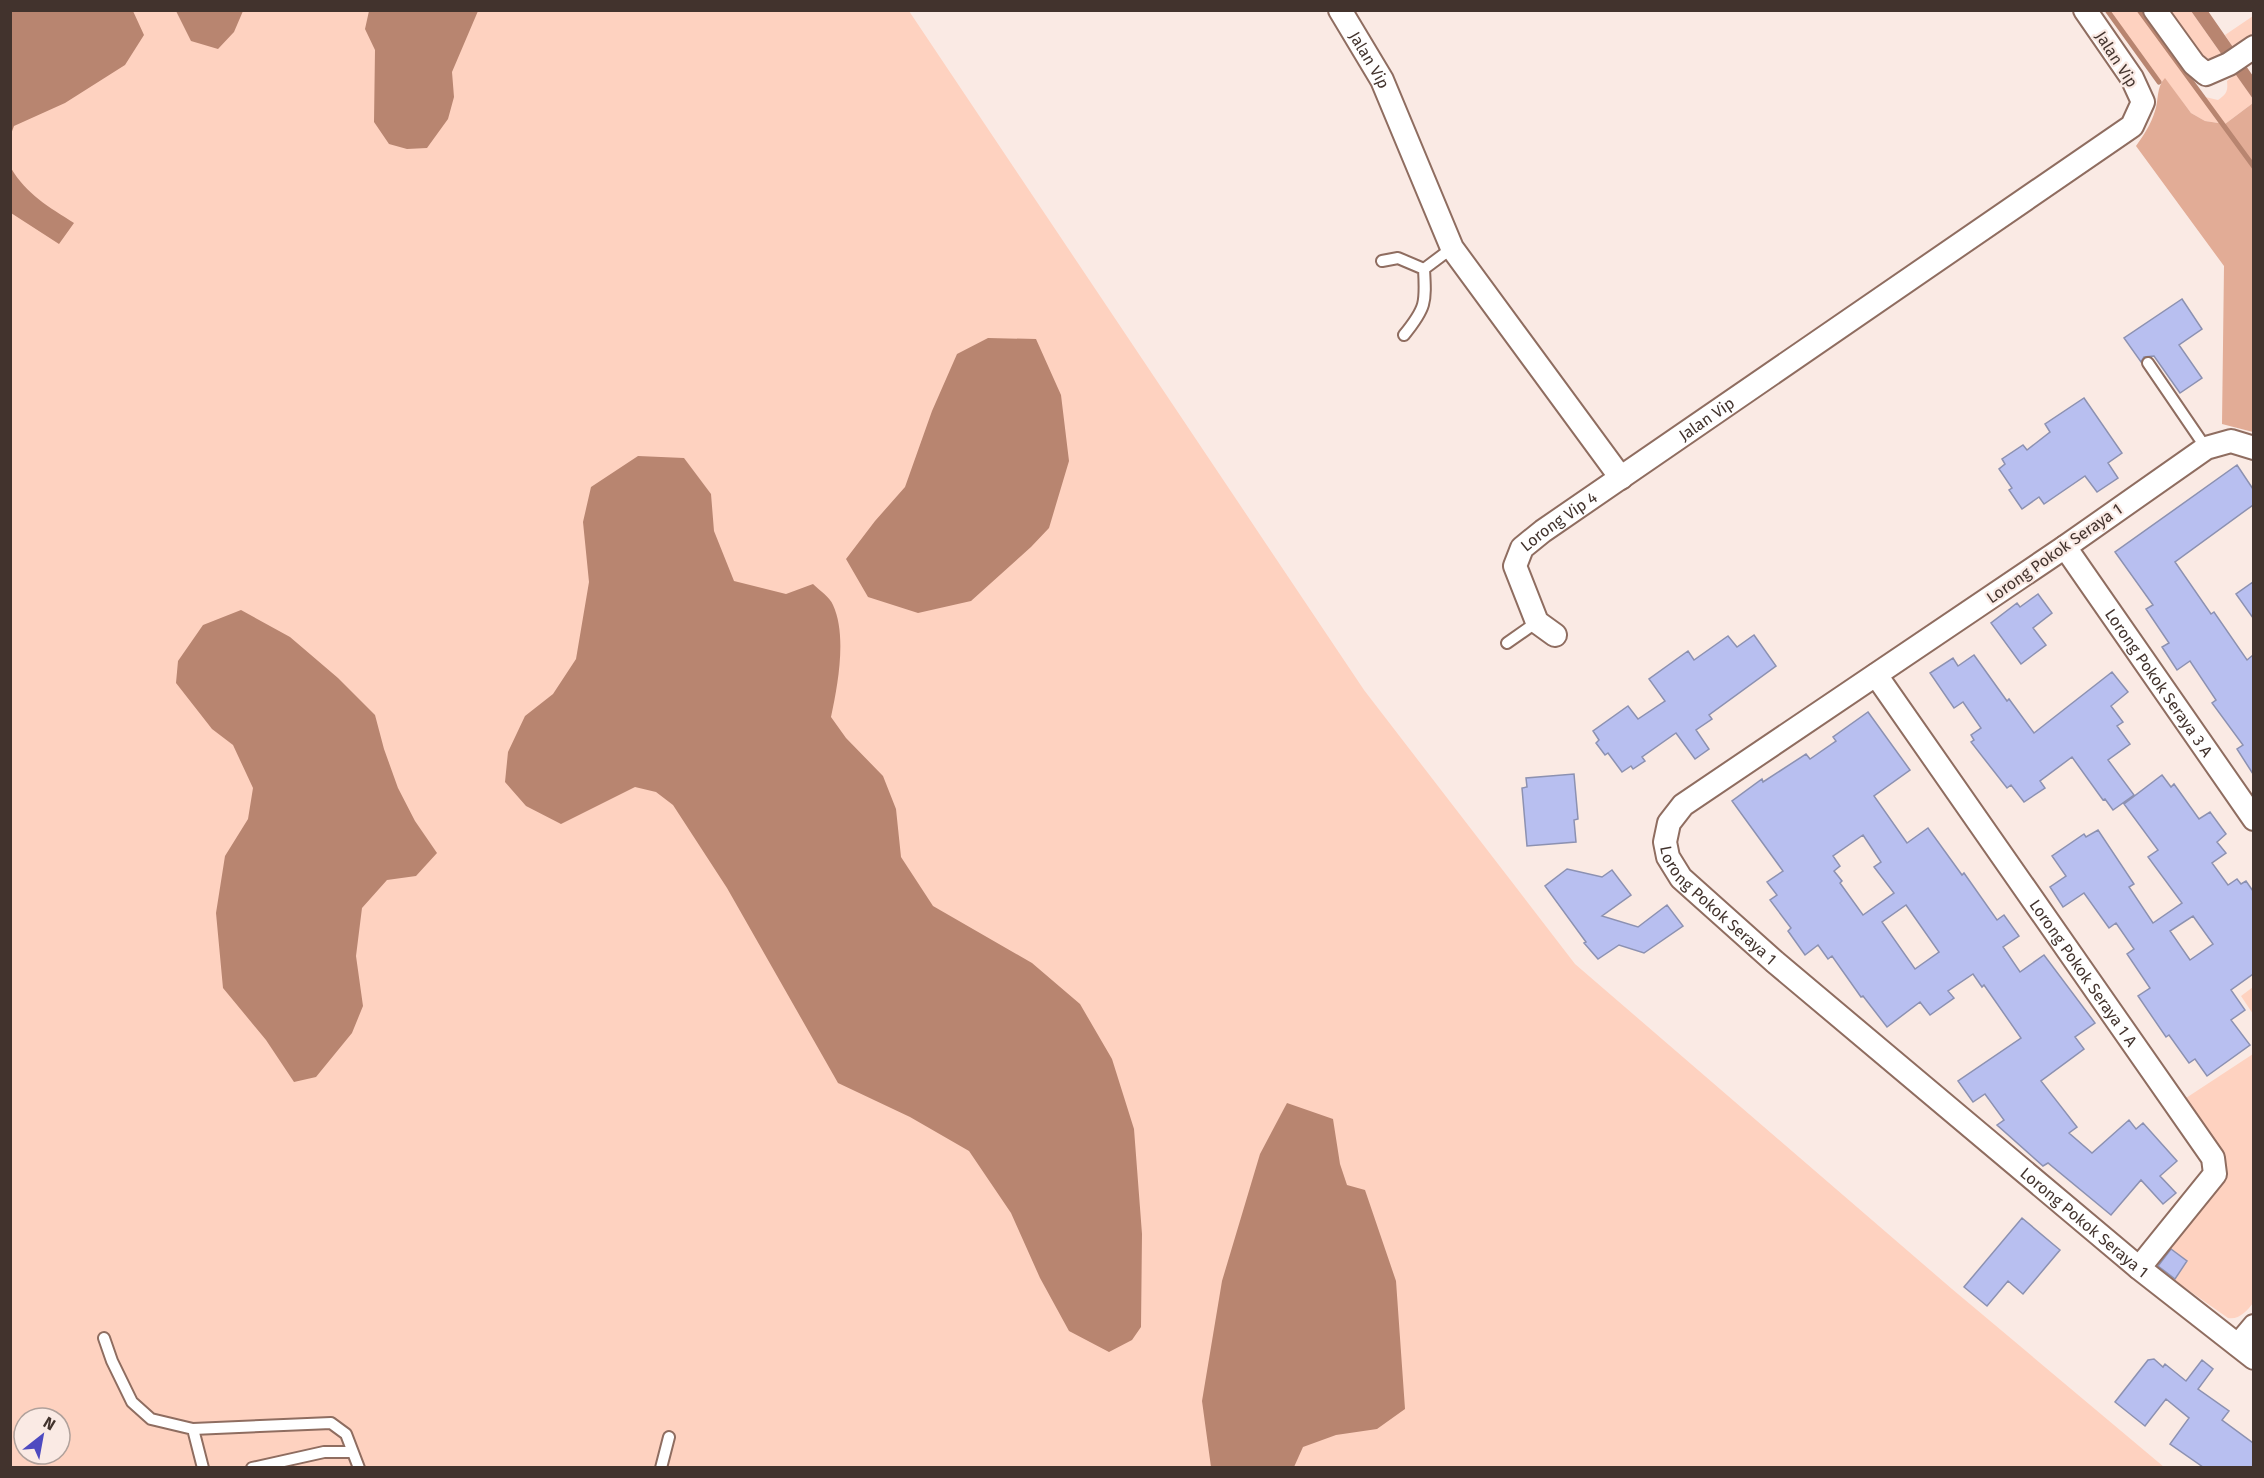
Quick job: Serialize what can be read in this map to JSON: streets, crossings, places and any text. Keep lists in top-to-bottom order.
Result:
{
  "streets": {
    "street": [
      "Jalan Vip",
      "Lorong Vip 4",
      "Lorong Pokok Seraya 1",
      "Lorong Pokok Seraya 3 A",
      "Lorong Pokok Seraya 1 A"
    ]
  },
  "crossings": [
    ["Jalan Vip", "Lorong Vip 4"],
    ["Lorong Pokok Seraya 1", "Lorong Pokok Seraya 3 A"],
    ["Lorong Pokok Seraya 1", "Lorong Pokok Seraya 1 A"]
  ],
  "north": "top right"
}
